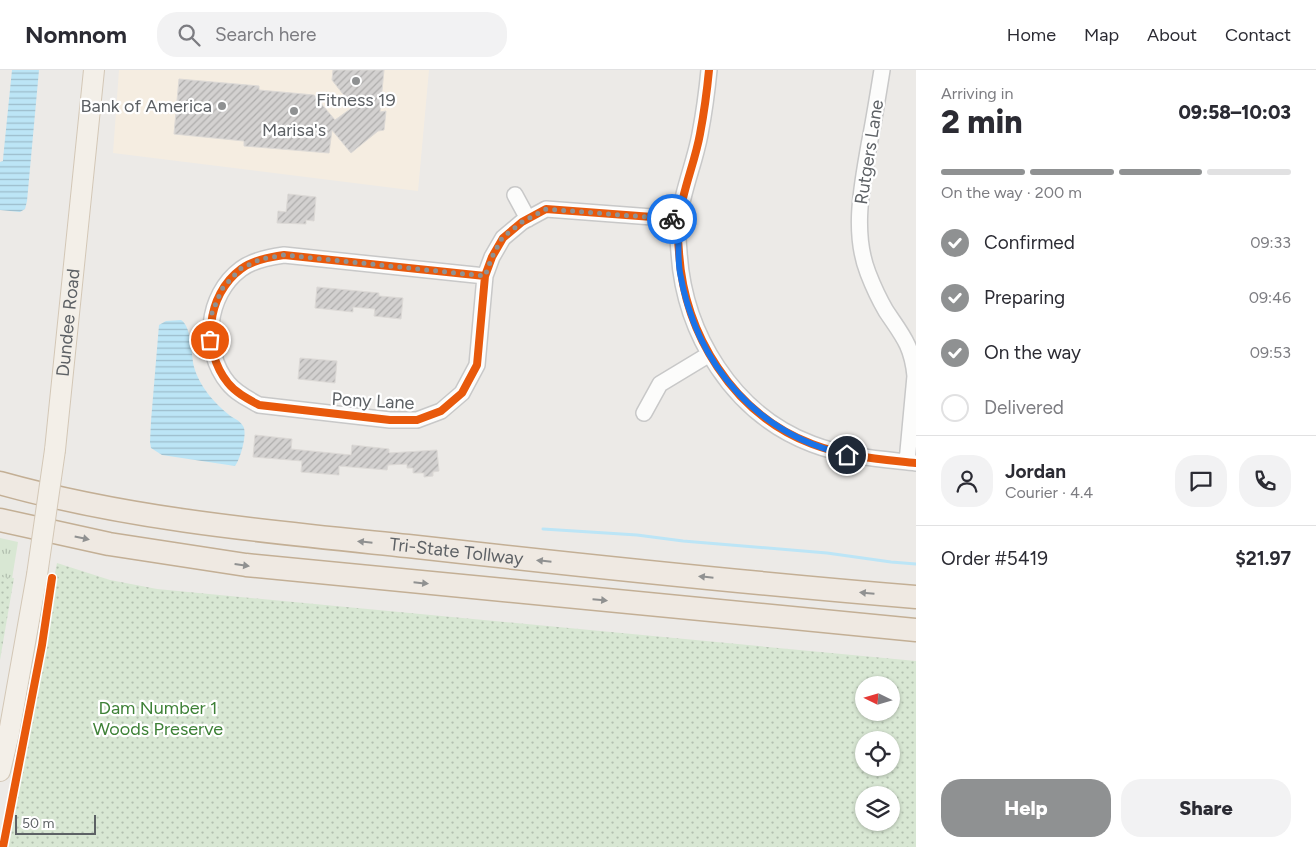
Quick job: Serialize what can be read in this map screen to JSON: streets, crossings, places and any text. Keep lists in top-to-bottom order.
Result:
{
  "streets": {
    "highway": ["Tri-State Tollway"],
    "main road": ["Dundee Road"],
    "street": ["Rutgers Lane", "Pony Lane"]
  },
  "parks": ["Dam Number 1 Woods Preserve"],
  "places": ["Fitness 19", "Bank of America", "Marisa's"],
  "scale_bar": "50 m",
  "north": "left",
  "page": {
    "header": "Nomnom",
    "search": "Search here",
    "nav": [
      "Home",
      "Map",
      "About",
      "Contact"
    ],
    "heading": ["2 min", "Arriving in", "09:58–10:03"],
    "panel": [
      "Jordan",
      "Courier · 4.4",
      "Order #5419",
      "$21.97"
    ],
    "bar": "On the way · 200 m",
    "list": [
      ["Confirmed", "09:33"],
      ["Preparing", "09:46"],
      ["On the way", "09:53"],
      "Delivered"
    ],
    "buttons": ["Help", "Share"],
    "scale": "50 m"
  }
}
